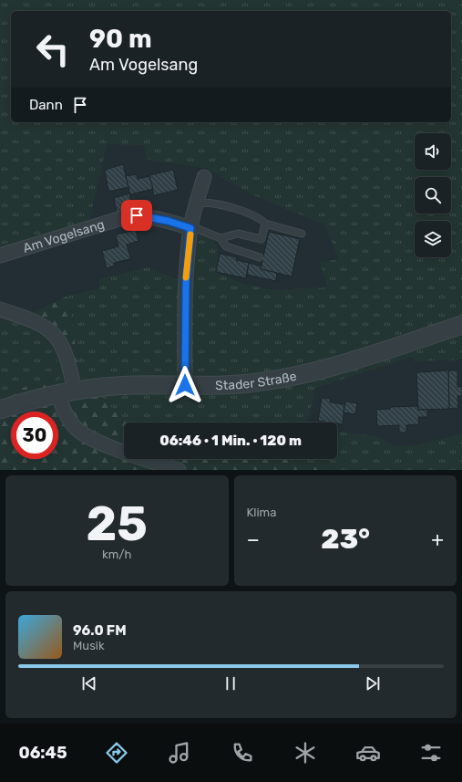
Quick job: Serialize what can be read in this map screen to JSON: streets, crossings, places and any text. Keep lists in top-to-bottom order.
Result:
{
  "streets": {
    "street": ["Am Vogelsang", "Stader Straße"]
  },
  "page": {
    "turn": ["90 m", "Am Vogelsang"],
    "then": "Dann",
    "limit": "30",
    "trip": "06:46 · 1 Min. · 120 m",
    "tile": [
      ["25", "km/h"],
      "Klima"
    ],
    "heat": ["−", "23°", "+"],
    "song": ["96.0 FM", "Musik"],
    "tabs": "06:45"
  }
}
